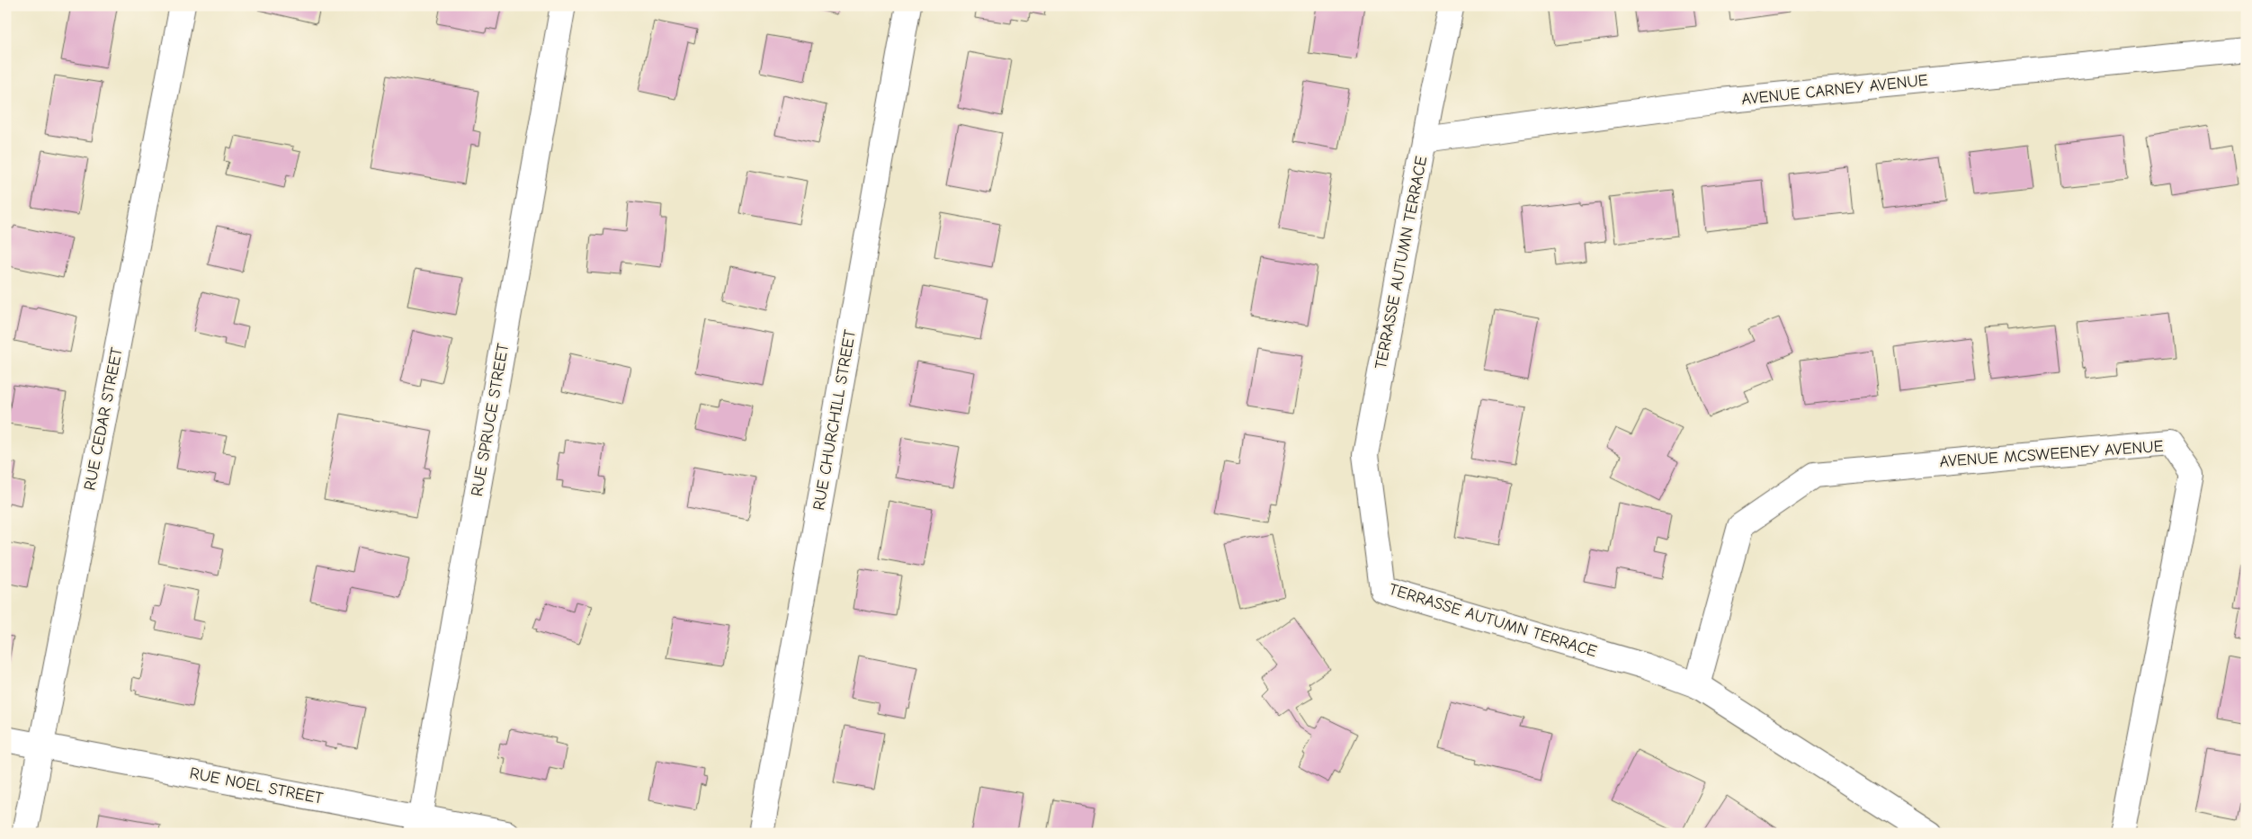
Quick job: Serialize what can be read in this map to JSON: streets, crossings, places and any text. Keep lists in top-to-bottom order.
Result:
{
  "streets": {
    "street": [
      "AVENUE CARNEY AVENUE",
      "TERRASSE AUTUMN TERRACE",
      "RUE CEDAR STREET",
      "RUE SPRUCE STREET",
      "RUE CHURCHILL STREET",
      "AVENUE MCSWEENEY AVENUE",
      "RUE NOEL STREET"
    ]
  },
  "crossings": [
    ["AVENUE CARNEY AVENUE", "TERRASSE AUTUMN TERRACE"],
    ["TERRASSE AUTUMN TERRACE", "AVENUE MCSWEENEY AVENUE"],
    ["RUE CEDAR STREET", "RUE NOEL STREET"],
    ["RUE SPRUCE STREET", "RUE NOEL STREET"]
  ]
}
